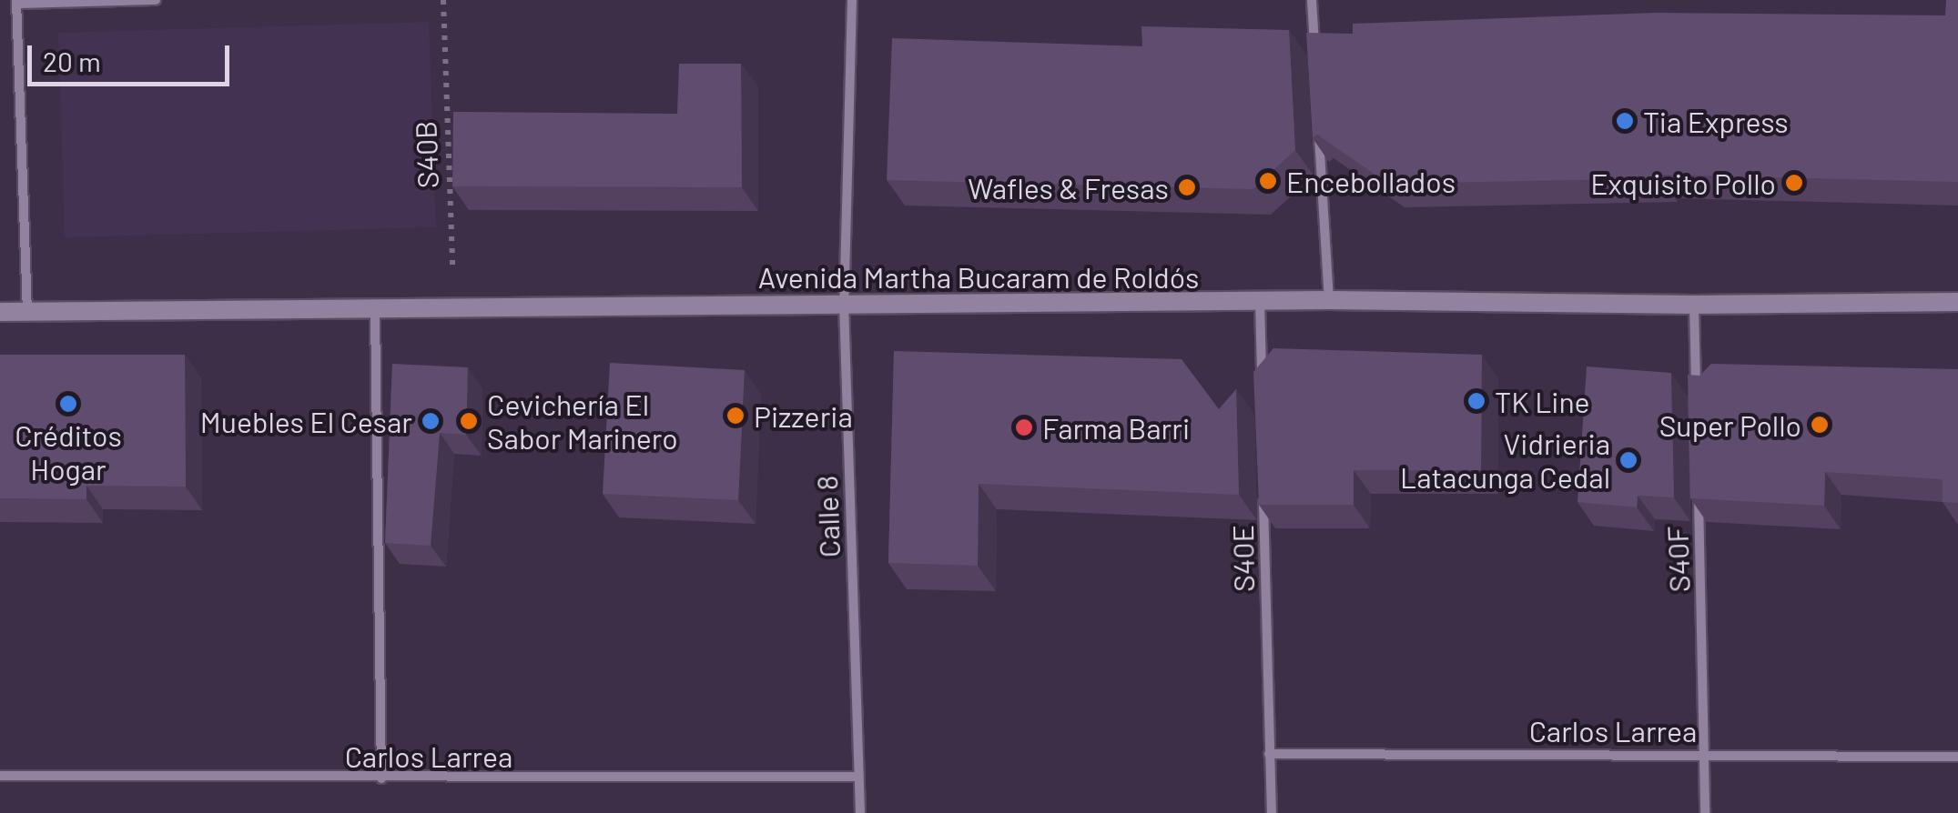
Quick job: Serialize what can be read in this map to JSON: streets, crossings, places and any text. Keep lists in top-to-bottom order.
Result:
{
  "streets": {
    "street": [
      "Avenida Martha Bucaram de Roldós",
      "Calle 8",
      "S40E",
      "S40F",
      "Carlos Larrea"
    ],
    "path": ["S40B"]
  },
  "crossings": [
    ["S40B", "Avenida Martha Bucaram de Roldós"],
    ["Avenida Martha Bucaram de Roldós", "Calle 8"],
    ["Calle 8", "Carlos Larrea"],
    ["S40E", "Carlos Larrea"],
    ["S40F", "Carlos Larrea"]
  ],
  "places": [
    "Tia Express",
    "Encebollados",
    "Exquisito Pollo",
    "Wafles & Fresas",
    "TK Line",
    "Créditos Hogar",
    "Pizzeria",
    "Muebles El Cesar",
    "Cevichería El Sabor Marinero",
    "Super Pollo",
    "Farma Barri",
    "Vidrieria Latacunga Cedal"
  ],
  "scale_bar": "20 m"
}
